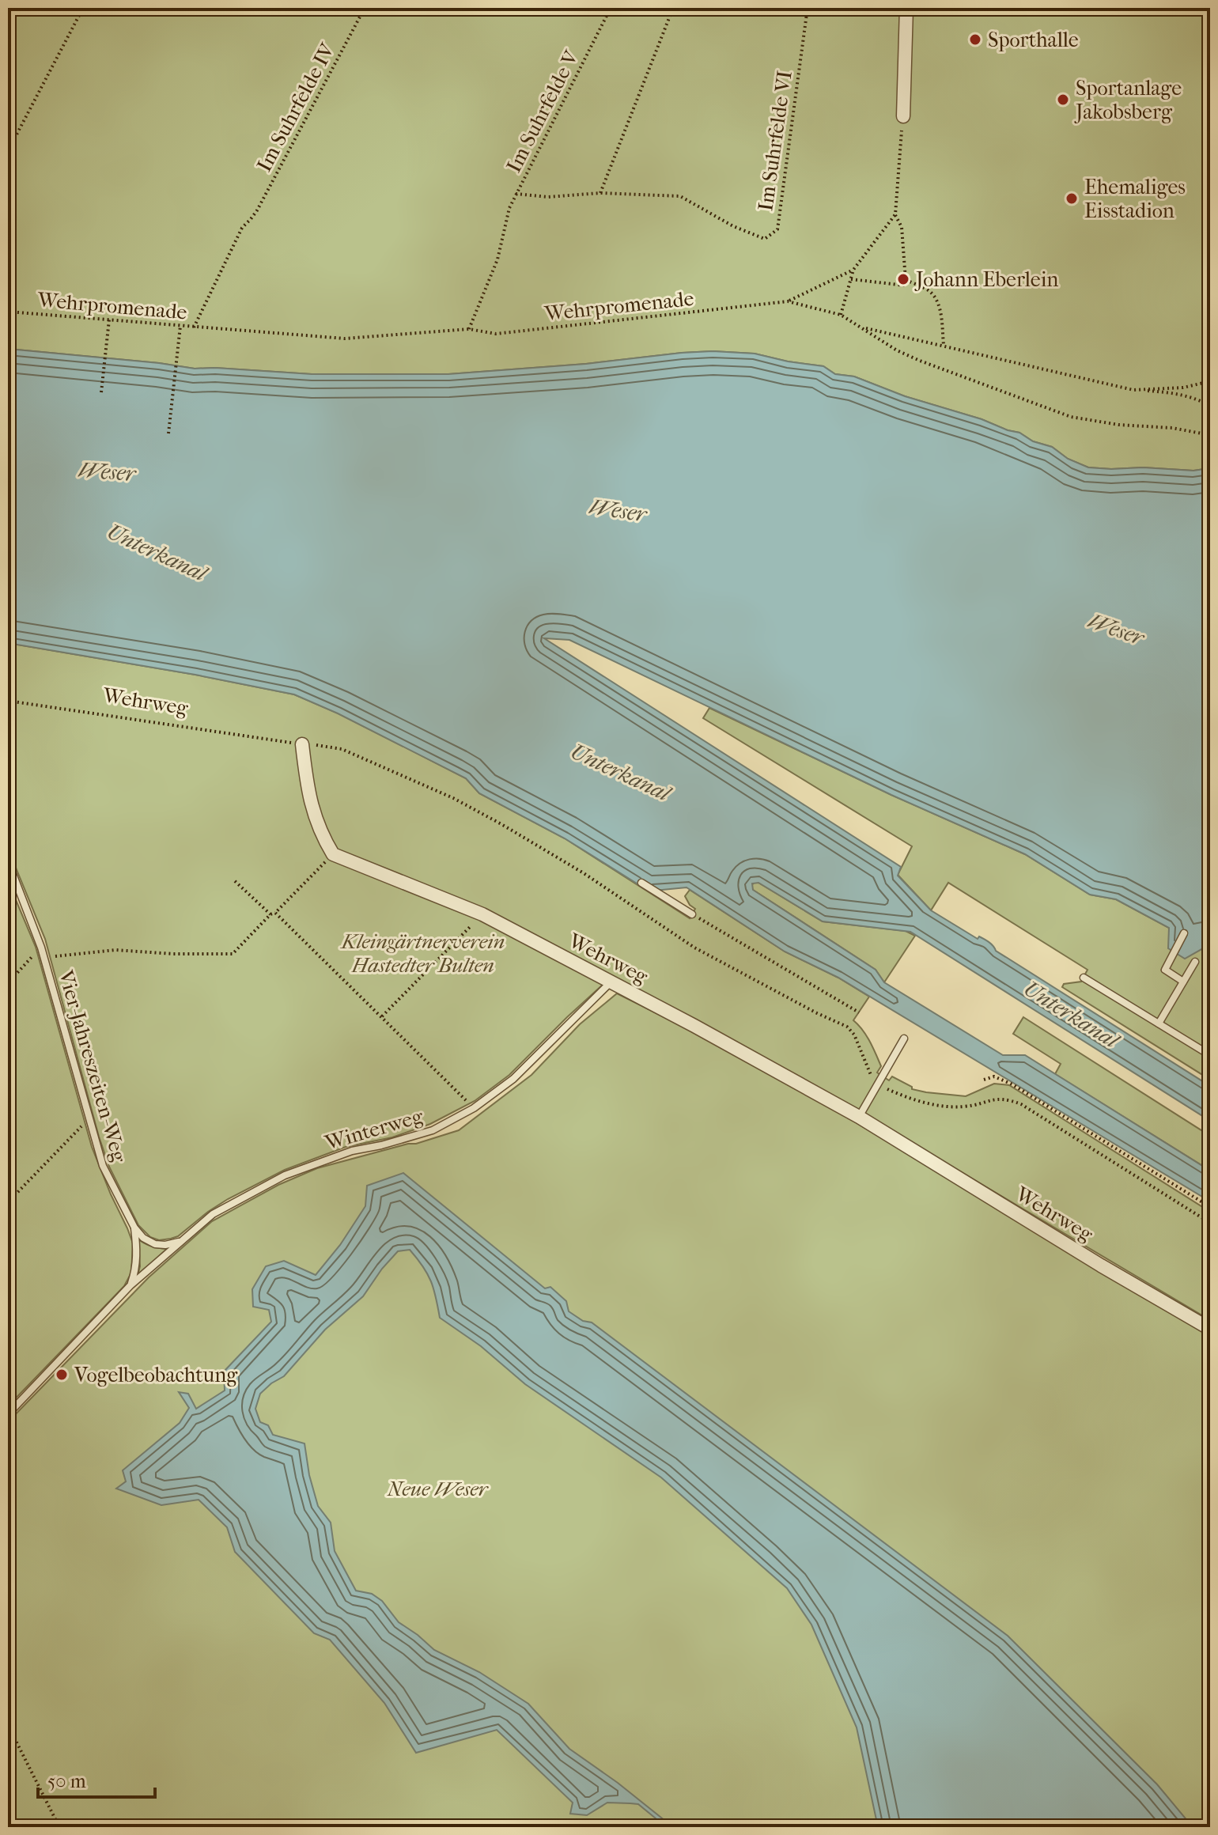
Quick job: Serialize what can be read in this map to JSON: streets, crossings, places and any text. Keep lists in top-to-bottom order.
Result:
{
  "streets": {
    "street": ["Wehrweg"],
    "lane": ["Vier-Jahreszeiten-Weg", "Winterweg"],
    "path": [
      "Im Suhrfelde IV",
      "Im Suhrfelde V",
      "Im Suhrfelde VI",
      "Wehrpromenade"
    ]
  },
  "crossings": [
    ["Im Suhrfelde IV", "Wehrpromenade"],
    ["Im Suhrfelde V", "Im Suhrfelde VI"],
    ["Im Suhrfelde V", "Wehrpromenade"],
    ["Wehrweg", "Winterweg"],
    ["Vier-Jahreszeiten-Weg", "Winterweg"]
  ],
  "water": ["Weser", "Unterkanal"],
  "parks": ["Kleingärtnerverein Hastedter Bulten", "Neue Weser"],
  "places": [
    "Sporthalle",
    "Sportanlage Jakobsberg",
    "Ehemaliges Eisstadion",
    "Johann Eberlein",
    "Vogelbeobachtung"
  ],
  "scale_bar": "50 m"
}
